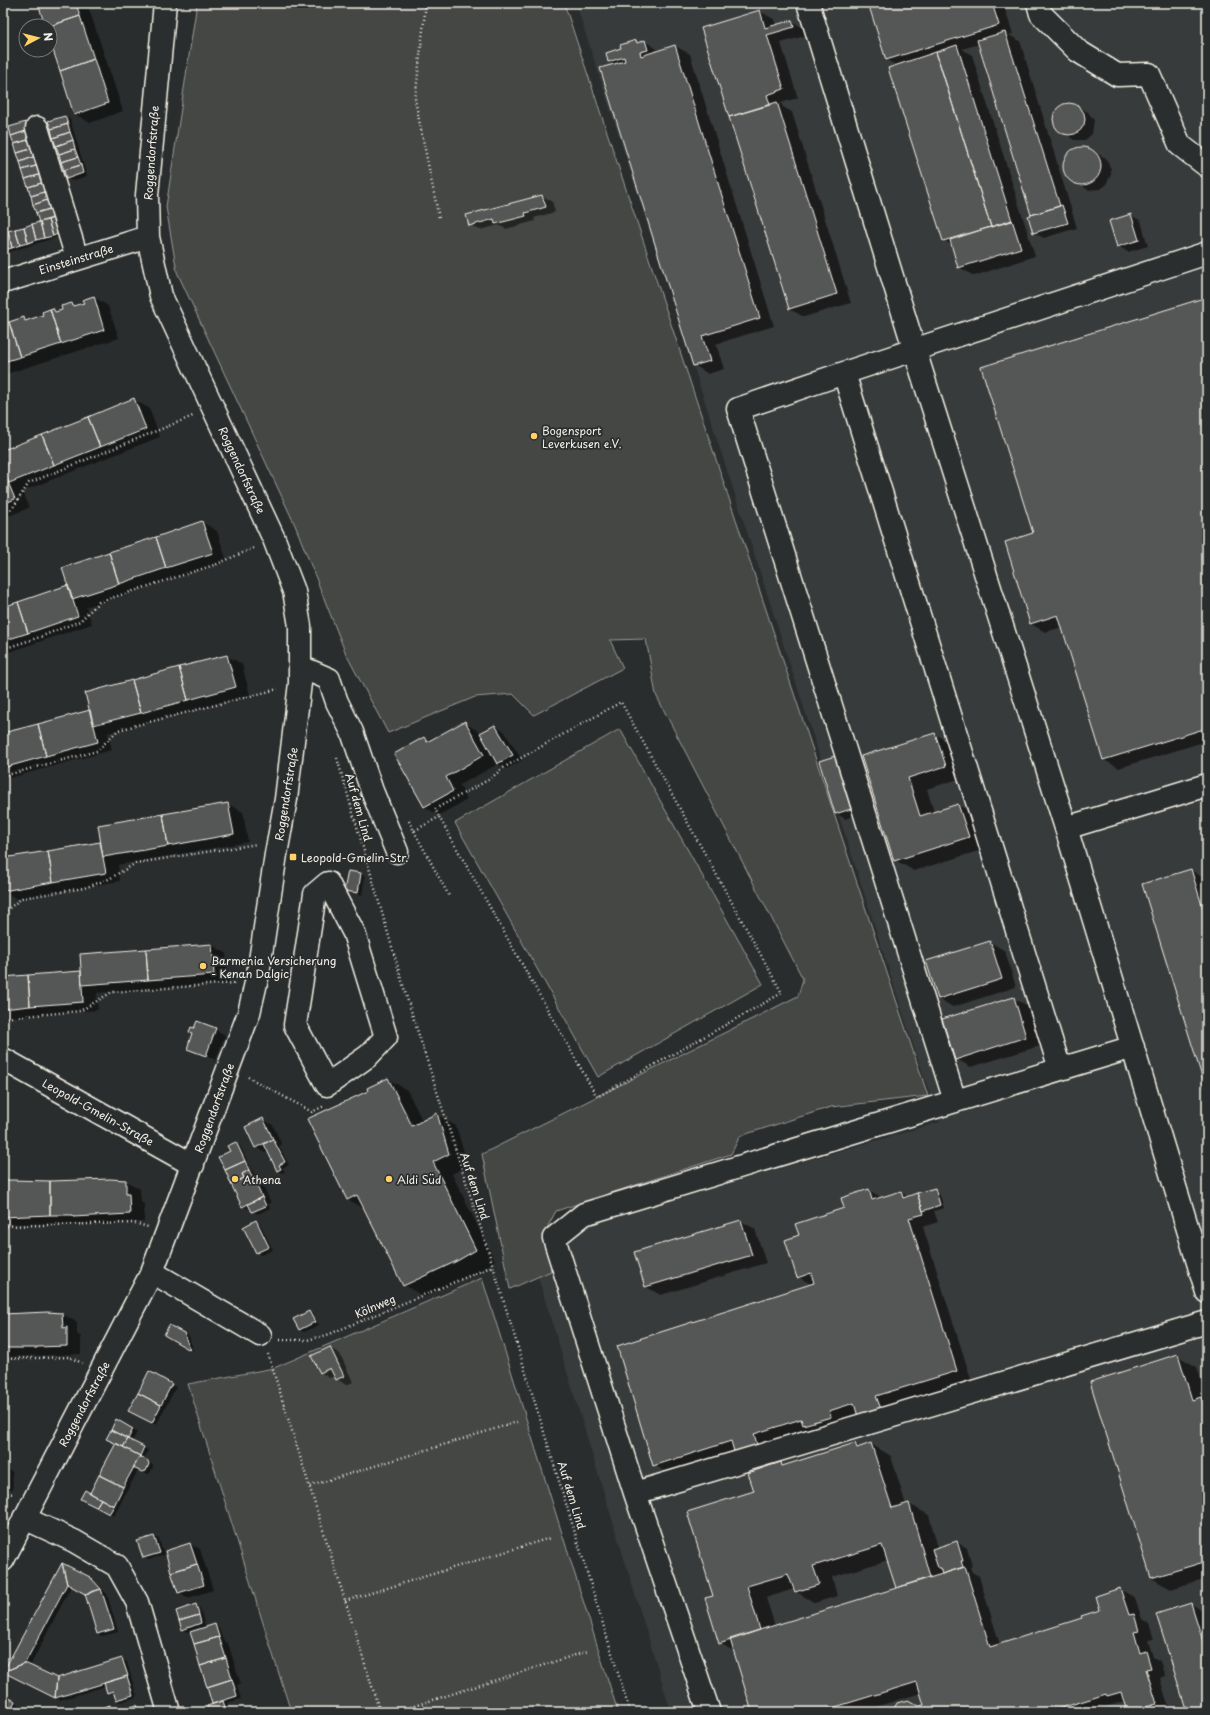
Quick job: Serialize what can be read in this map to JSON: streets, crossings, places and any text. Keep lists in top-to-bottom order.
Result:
{
  "streets": {
    "street": ["Roggendorfstraße", "Einsteinstraße", "Leopold-Gmelin-Straße"],
    "path": ["Auf dem Lind", "Kölnweg"]
  },
  "crossings": [
    ["Roggendorfstraße", "Einsteinstraße"],
    ["Roggendorfstraße", "Leopold-Gmelin-Straße"],
    ["Auf dem Lind", "Kölnweg"]
  ],
  "places": {
    "other": [
      "Bogensport Leverkusen e.V.",
      "Barmenia Versicherung - Kenan Dalgic",
      "Athena",
      "Aldi Süd"
    ],
    "transit": ["Leopold-Gmelin-Str."]
  },
  "north": "right"
}
